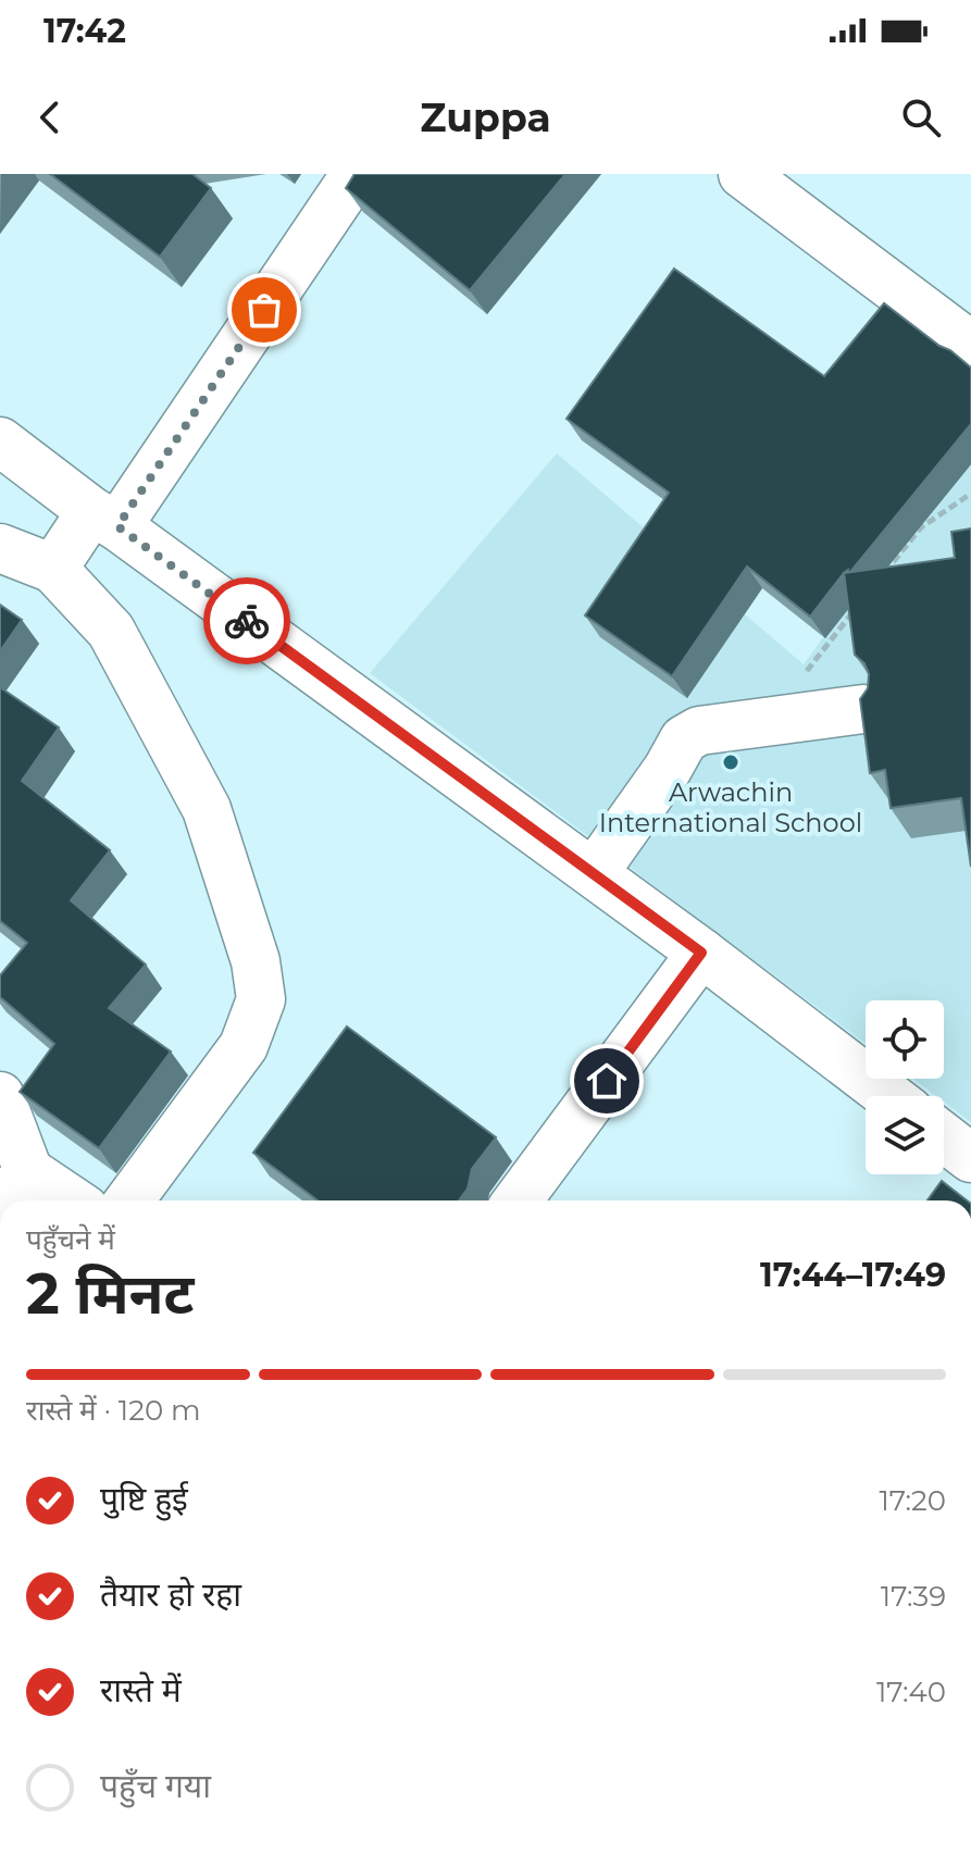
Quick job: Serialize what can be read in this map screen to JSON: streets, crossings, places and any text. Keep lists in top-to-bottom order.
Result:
{
  "places": ["Arwachin International School"],
  "page": {
    "status": "17:42",
    "header": "Zuppa",
    "heading": ["2 मिनट", "पहुँचने में", "17:44–17:49"],
    "bar": "रास्ते में · 120 m",
    "list": [
      ["पुष्टि हुई", "17:20"],
      ["तैयार हो रहा", "17:39"],
      ["रास्ते में", "17:40"],
      "पहुँच गया"
    ]
  }
}
